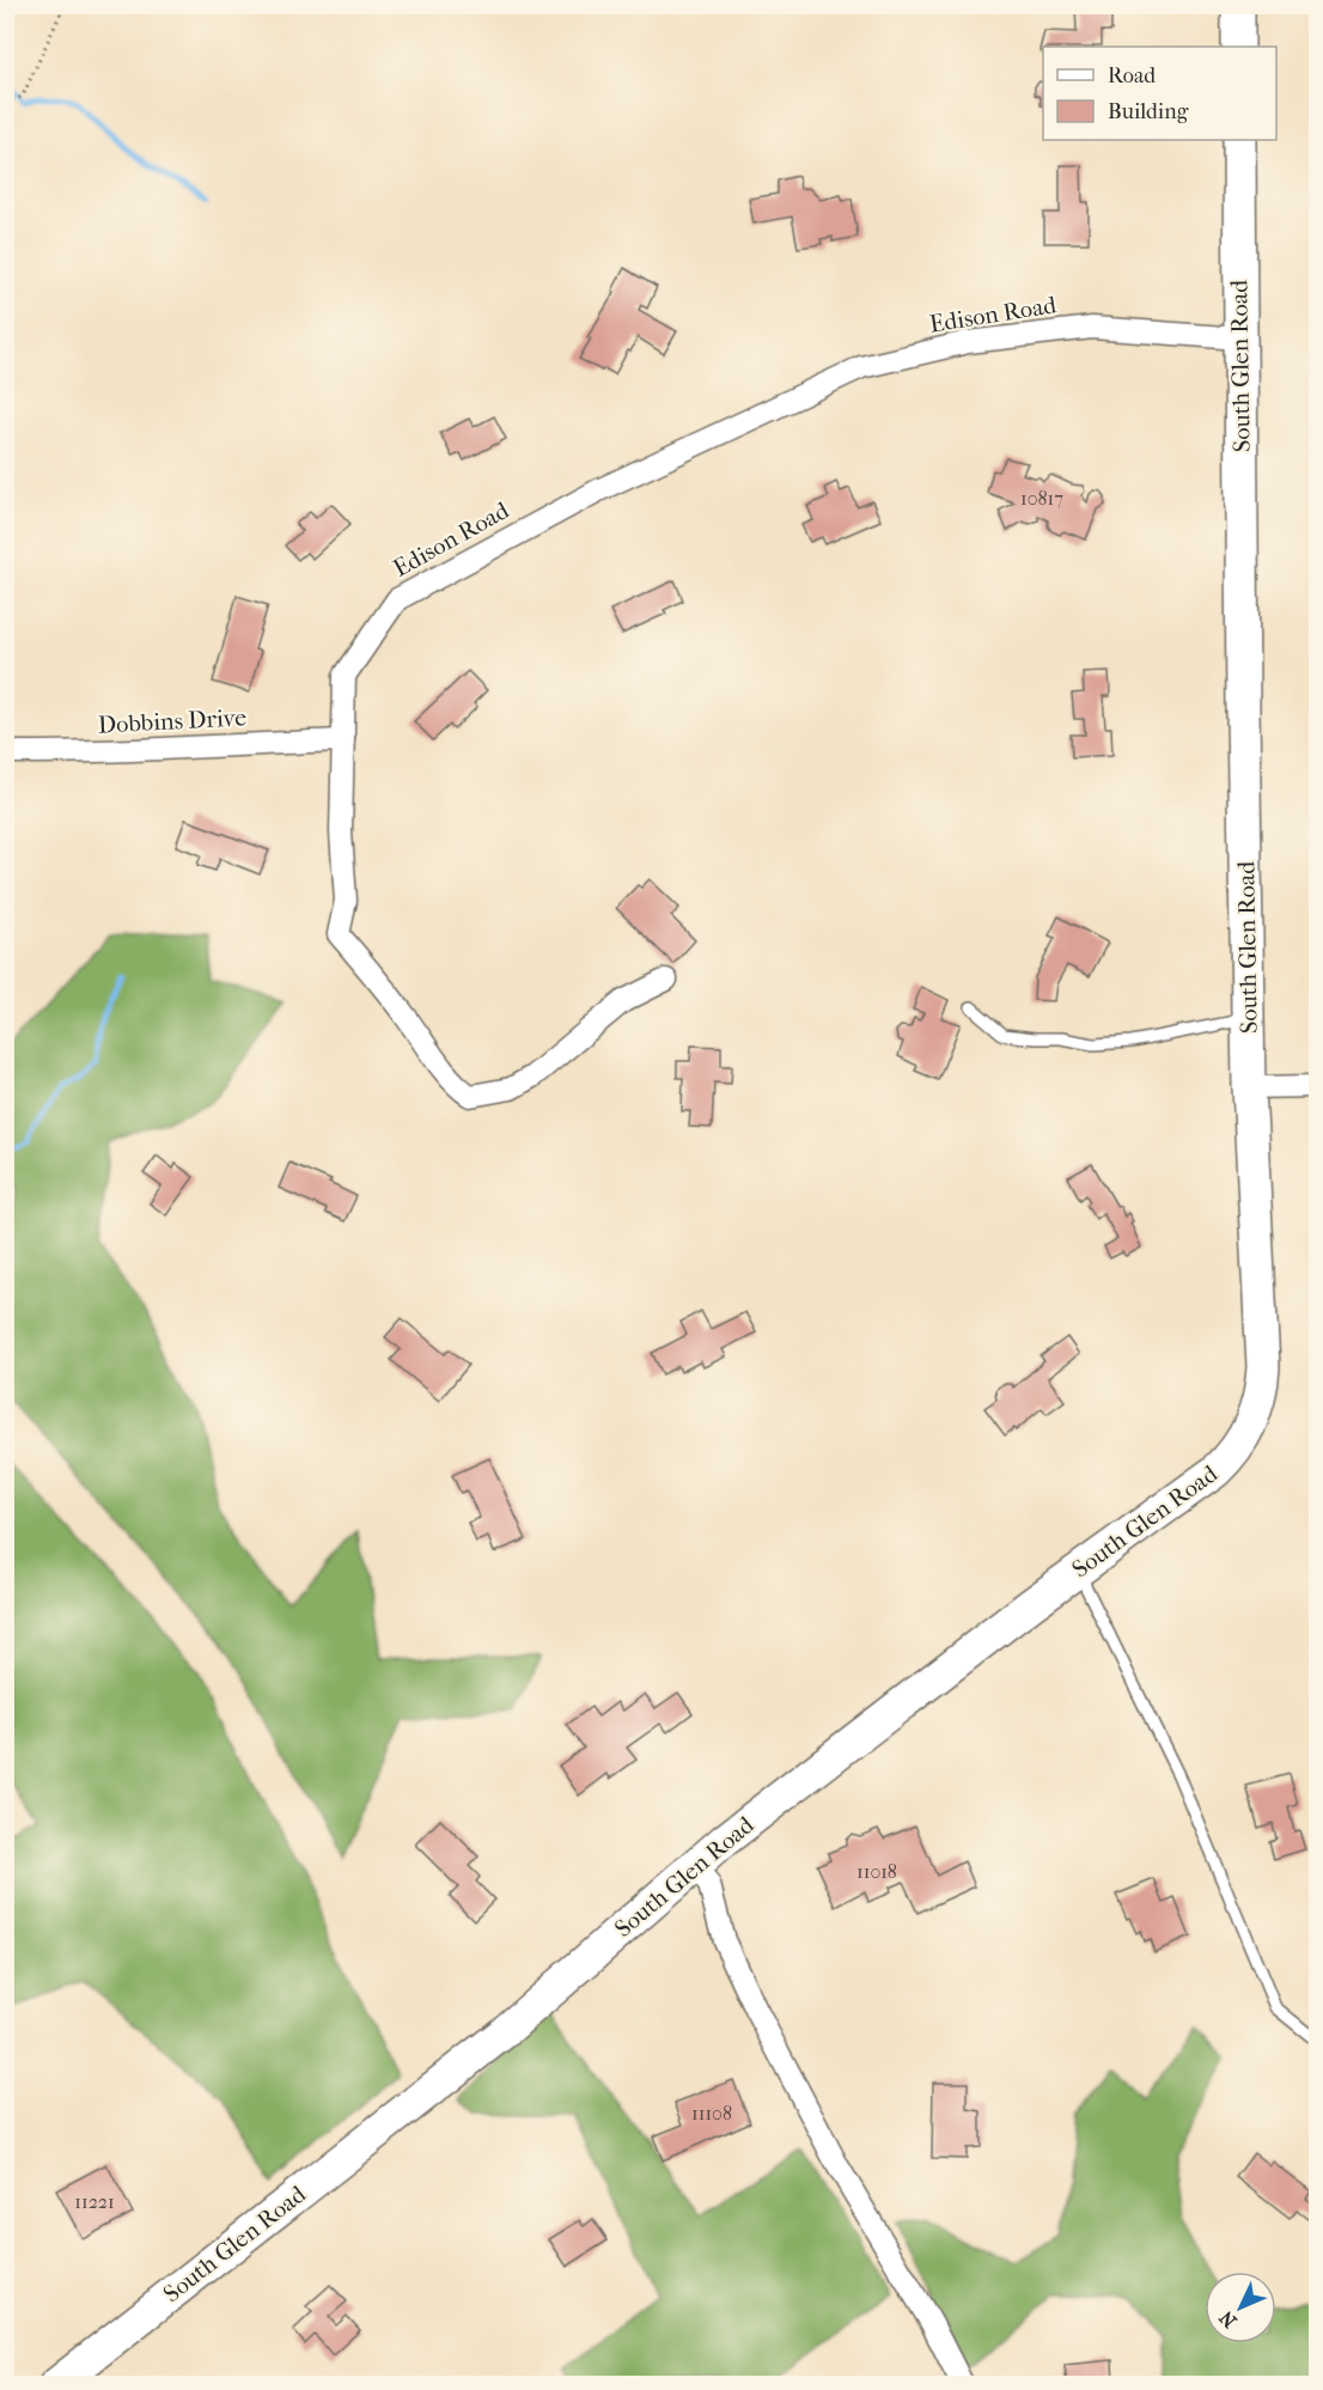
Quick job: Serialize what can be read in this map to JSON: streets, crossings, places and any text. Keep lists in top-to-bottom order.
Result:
{
  "streets": {
    "main road": ["South Glen Road"],
    "street": ["Edison Road", "Dobbins Drive"]
  },
  "crossings": [
    ["Edison Road", "South Glen Road"],
    ["Edison Road", "Dobbins Drive"]
  ],
  "house_numbers": [
    "10817",
    "11018",
    "11108",
    "11221"
  ],
  "legend": ["Road", "Building"],
  "north": "bottom left"
}
